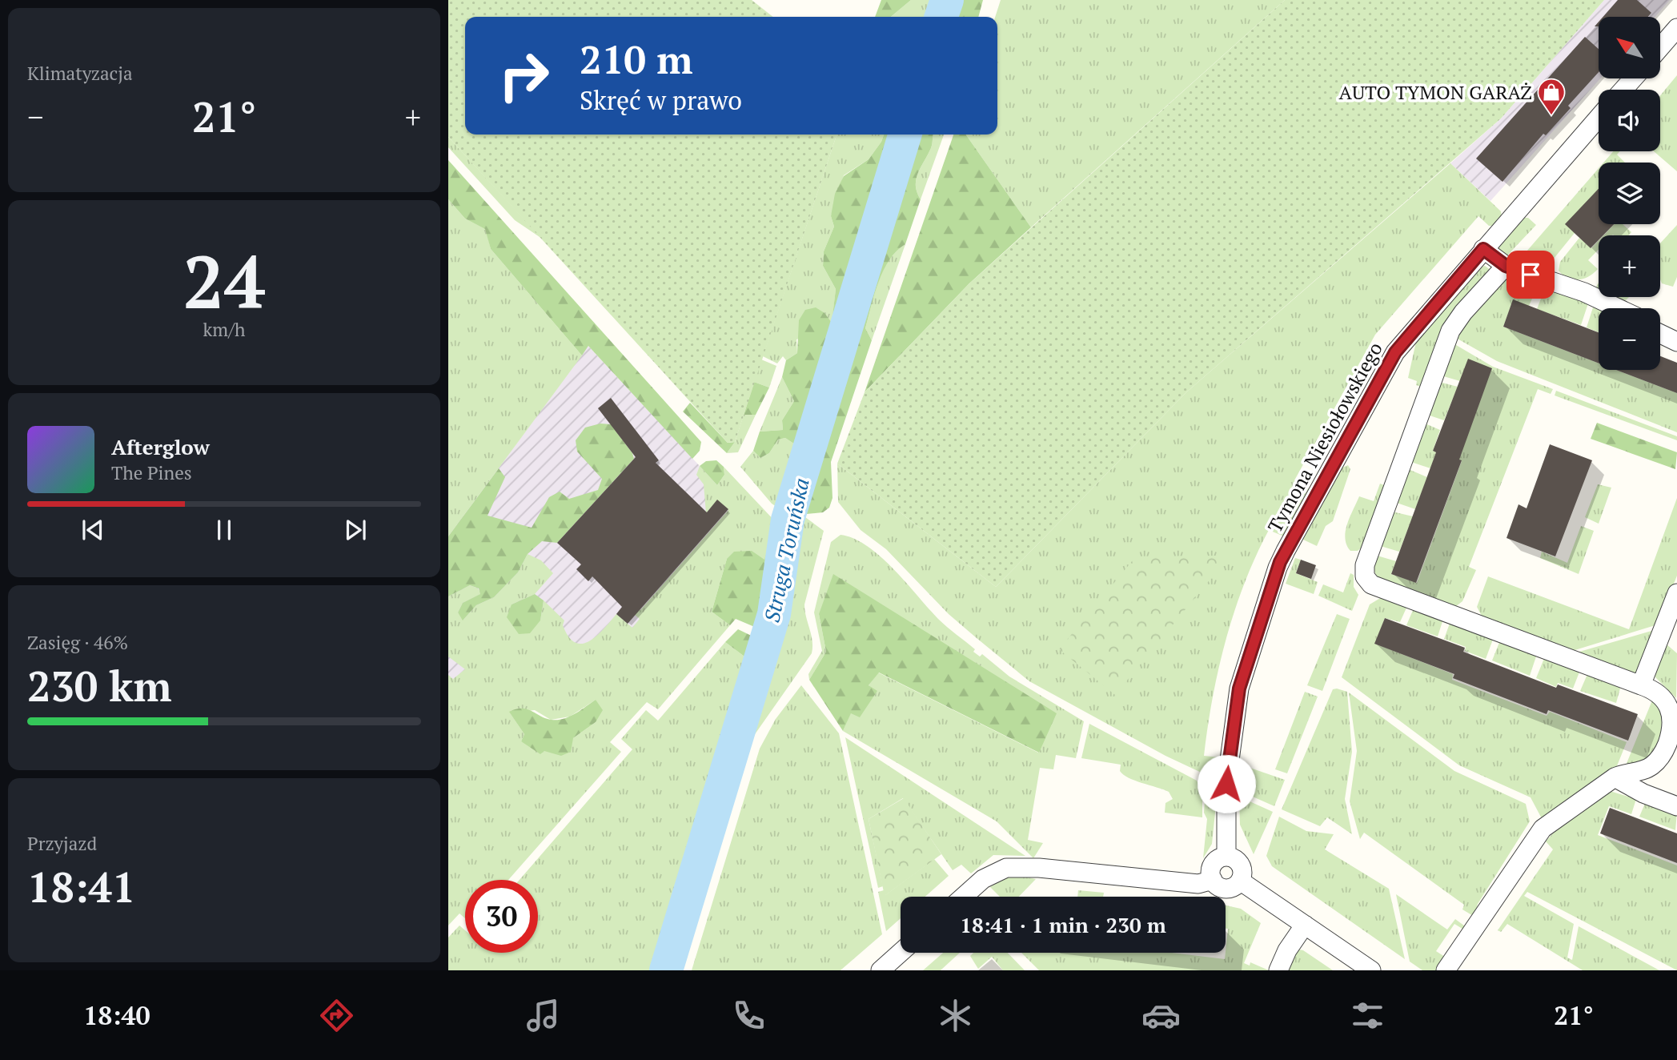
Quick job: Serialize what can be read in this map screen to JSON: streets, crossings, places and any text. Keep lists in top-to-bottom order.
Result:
{
  "streets": {
    "street": ["Tymona Niesiołowskiego"]
  },
  "water": ["Struga Toruńska"],
  "places": {
    "shop": ["AUTO TYMON GARAŻ"]
  },
  "north": "top left",
  "page": {
    "tile": [
      "Klimatyzacja",
      ["24", "km/h"],
      ["Zasięg · 46%", "230 km"],
      ["Przyjazd", "18:41"]
    ],
    "map_buttons": ["+", "−"],
    "turn": ["210 m", "Skręć w prawo"],
    "heat": ["−", "21°", "+"],
    "song": ["Afterglow", "The Pines"],
    "limit": "30",
    "trip": "18:41 · 1 min · 230 m",
    "tabs": ["18:40", "21°"]
  }
}
